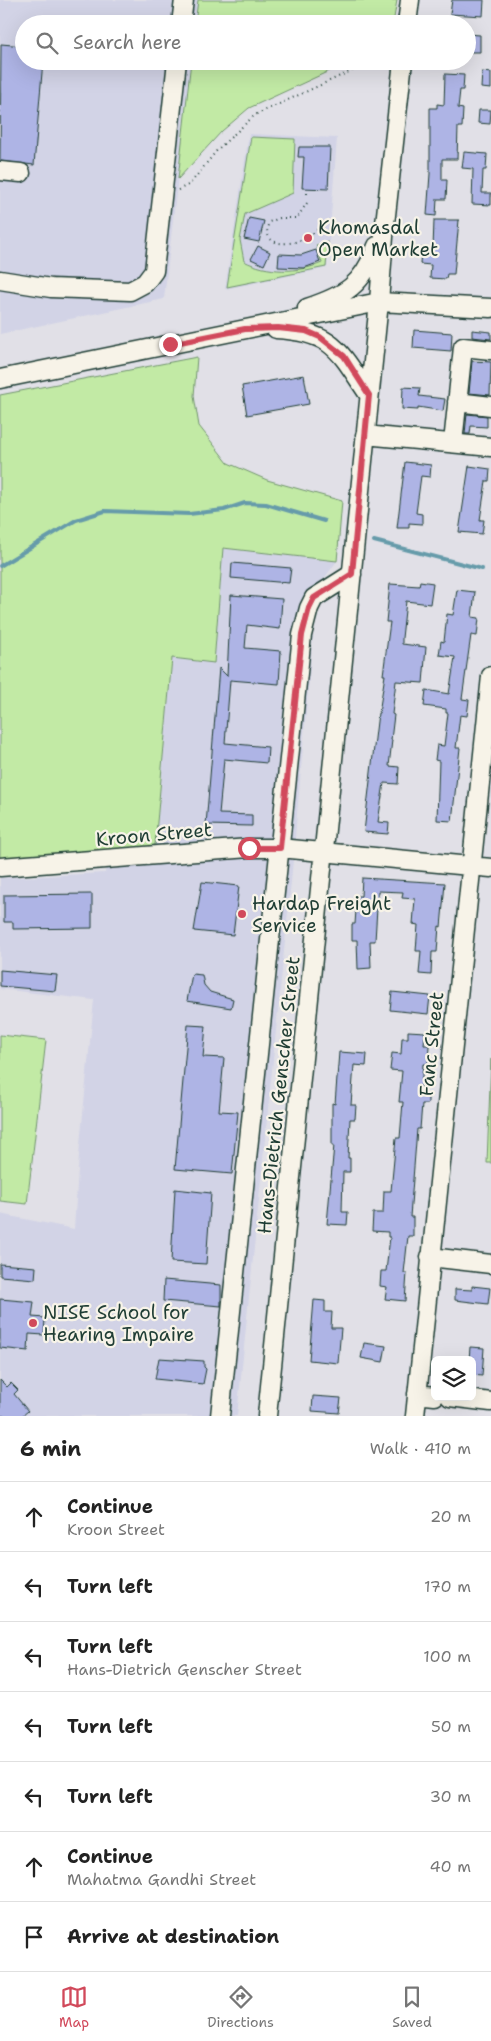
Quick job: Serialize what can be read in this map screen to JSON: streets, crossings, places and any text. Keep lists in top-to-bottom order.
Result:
{
  "streets": {
    "street": ["Kroon Street", "Fanc Street", "Hans-Dietrich Genscher Street"]
  },
  "crossings": [
    ["Kroon Street", "Fanc Street"],
    ["Kroon Street", "Hans-Dietrich Genscher Street"]
  ],
  "places": ["Khomasdal Open Market", "Hardap Freight Service", "NISE School for Hearing Impaire"],
  "page": {
    "search": "Search here",
    "heading": ["6 min", "Walk · 410 m"],
    "list": [
      ["Continue", "Kroon Street", "20 m"],
      ["Turn left", "170 m"],
      ["Turn left", "Hans-Dietrich Genscher Street", "100 m"],
      ["Turn left", "50 m"],
      ["Turn left", "30 m"],
      ["Continue", "Mahatma Gandhi Street", "40 m"],
      "Arrive at destination"
    ],
    "nav": ["Map", "Directions", "Saved"]
  }
}
